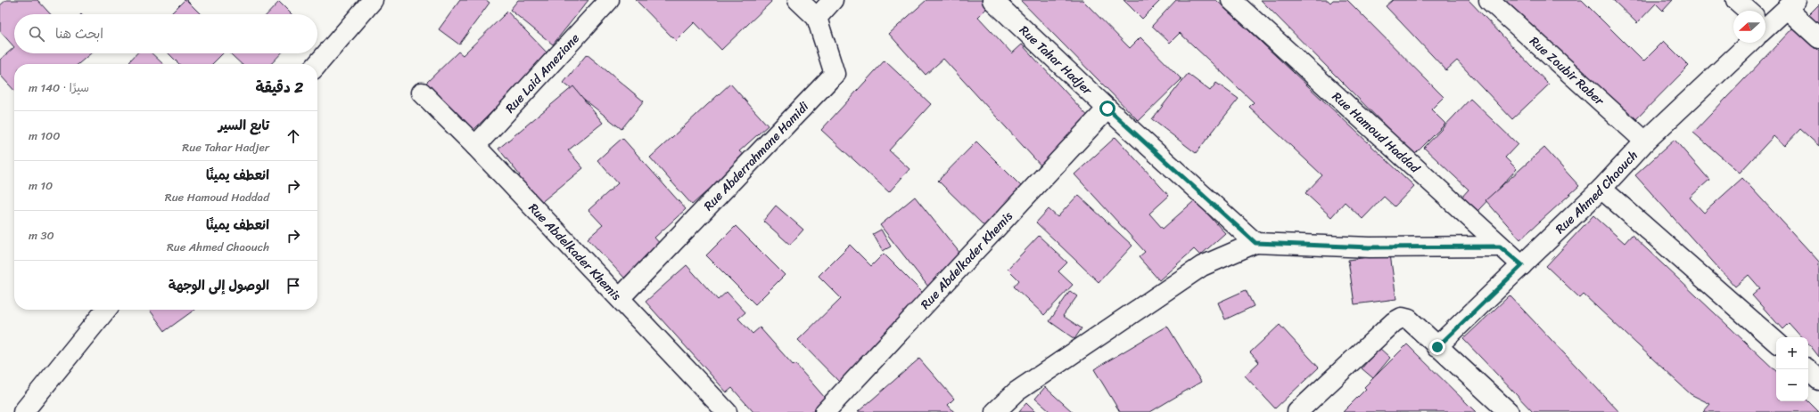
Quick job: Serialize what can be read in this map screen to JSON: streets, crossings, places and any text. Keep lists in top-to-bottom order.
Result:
{
  "streets": {
    "street": [
      "Rue Tahar Hadjer",
      "Rue Zoubir Raber",
      "Rue Laid Ameziane",
      "Rue Hamoud Haddad",
      "Rue Abderrahmane Hamidi",
      "Rue Ahmed Chaouch",
      "Rue Abdelkader Khemis"
    ]
  },
  "crossings": [
    ["Rue Tahar Hadjer", "Rue Abdelkader Khemis"],
    ["Rue Zoubir Raber", "Rue Ahmed Chaouch"],
    ["Rue Laid Ameziane", "Rue Abdelkader Khemis"],
    ["Rue Hamoud Haddad", "Rue Ahmed Chaouch"],
    ["Rue Abderrahmane Hamidi", "Rue Abdelkader Khemis"]
  ],
  "north": "left",
  "page": {
    "search": "ابحث هنا",
    "heading": ["2 دقيقة", "سيرًا · 140 m"],
    "list": [
      ["تابع السير", "Rue Tahar Hadjer", "100 m"],
      ["انعطف يمينًا", "Rue Hamoud Haddad", "10 m"],
      ["انعطف يمينًا", "Rue Ahmed Chaouch", "30 m"],
      "الوصول إلى الوجهة"
    ],
    "map_buttons": ["+", "−"]
  }
}
